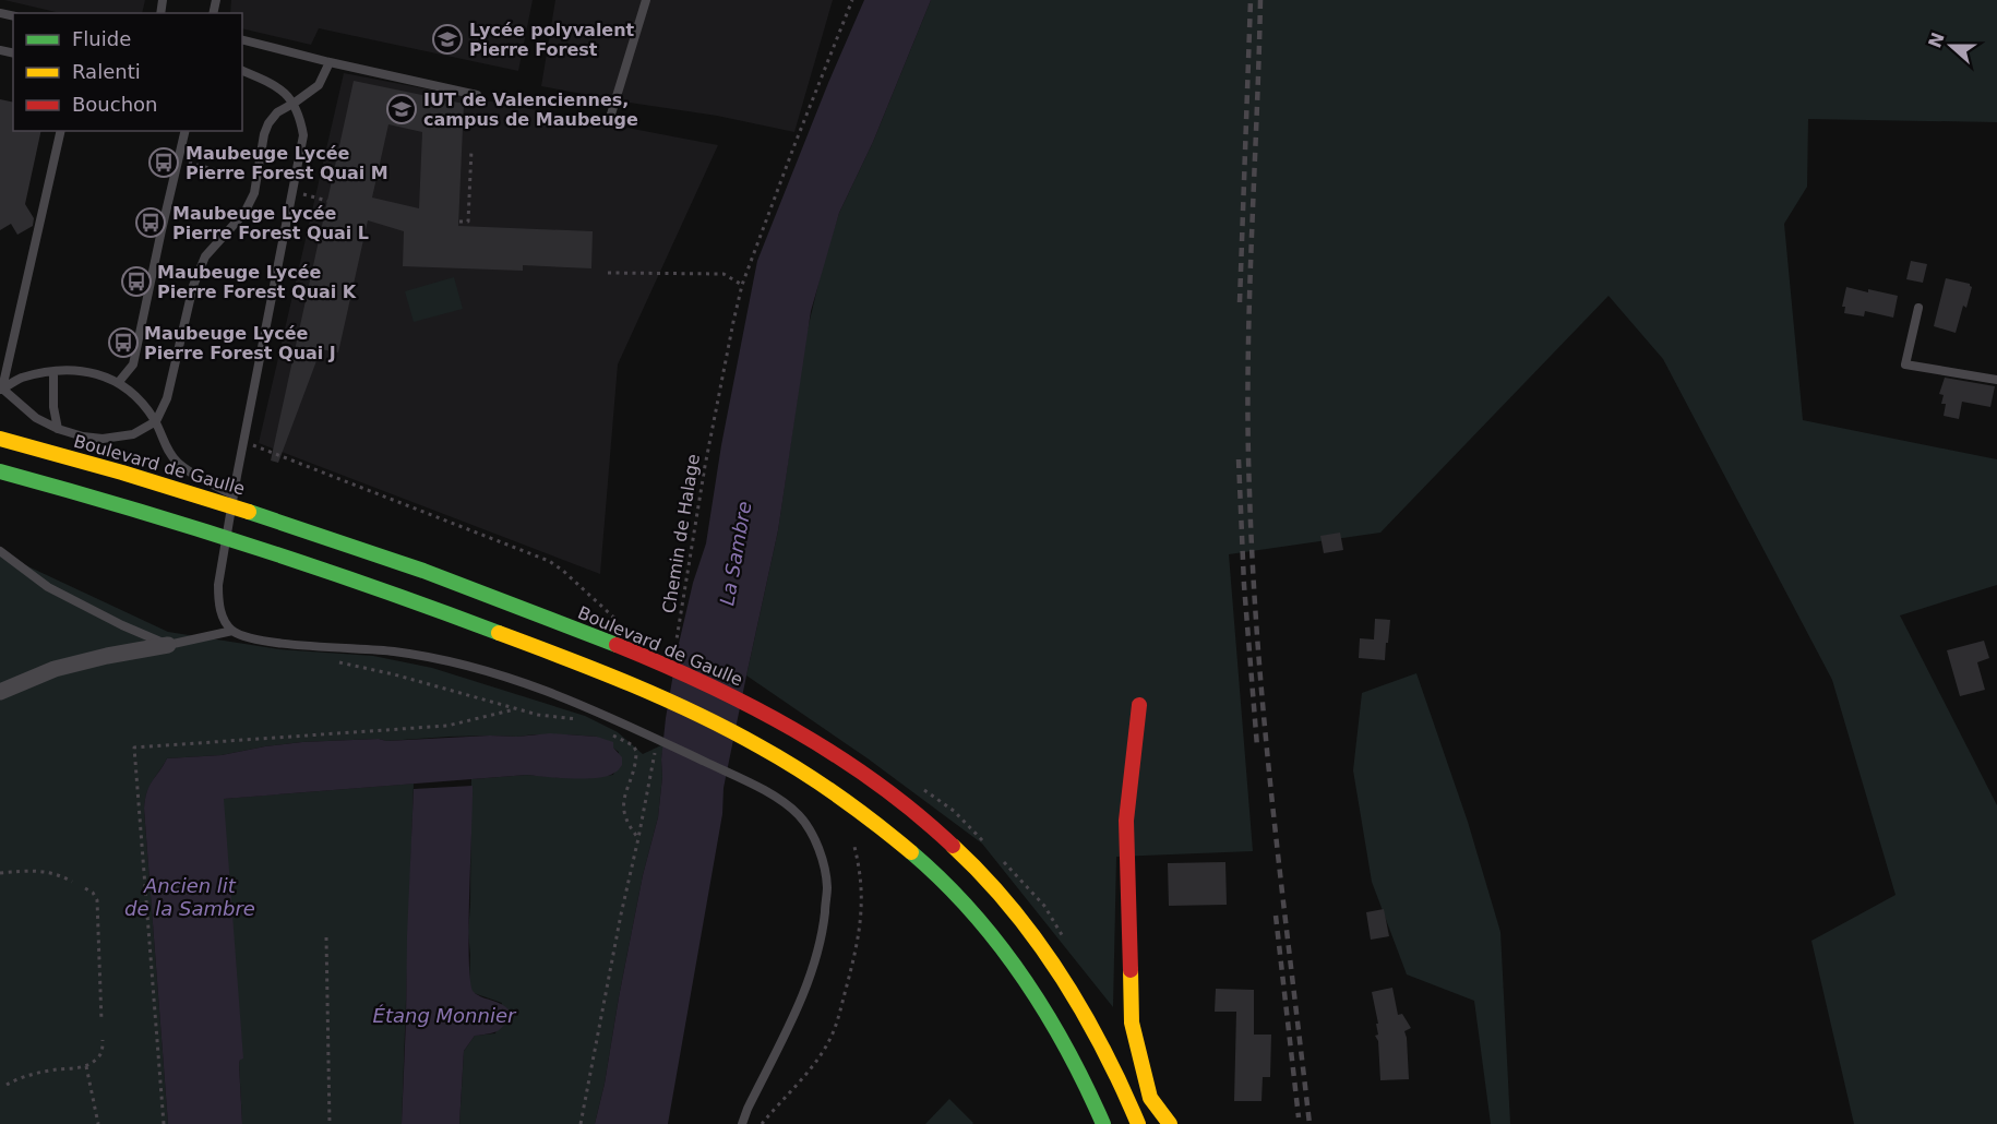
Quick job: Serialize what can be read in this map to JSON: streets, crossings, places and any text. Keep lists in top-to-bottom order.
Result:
{
  "streets": {
    "main road": ["Boulevard de Gaulle"],
    "path": ["Chemin de Halage"]
  },
  "water": ["La Sambre", "Ancien lit de la Sambre", "Étang Monnier"],
  "places": {
    "school or university": ["Lycée polyvalent Pierre Forest", "IUT de Valenciennes, campus de Maubeuge"],
    "bus stop": [
      "Maubeuge Lycée Pierre Forest Quai M",
      "Maubeuge Lycée Pierre Forest Quai L",
      "Maubeuge Lycée Pierre Forest Quai K",
      "Maubeuge Lycée Pierre Forest Quai J"
    ]
  },
  "legend": ["Fluide", "Ralenti", "Bouchon"],
  "north": "left"
}
